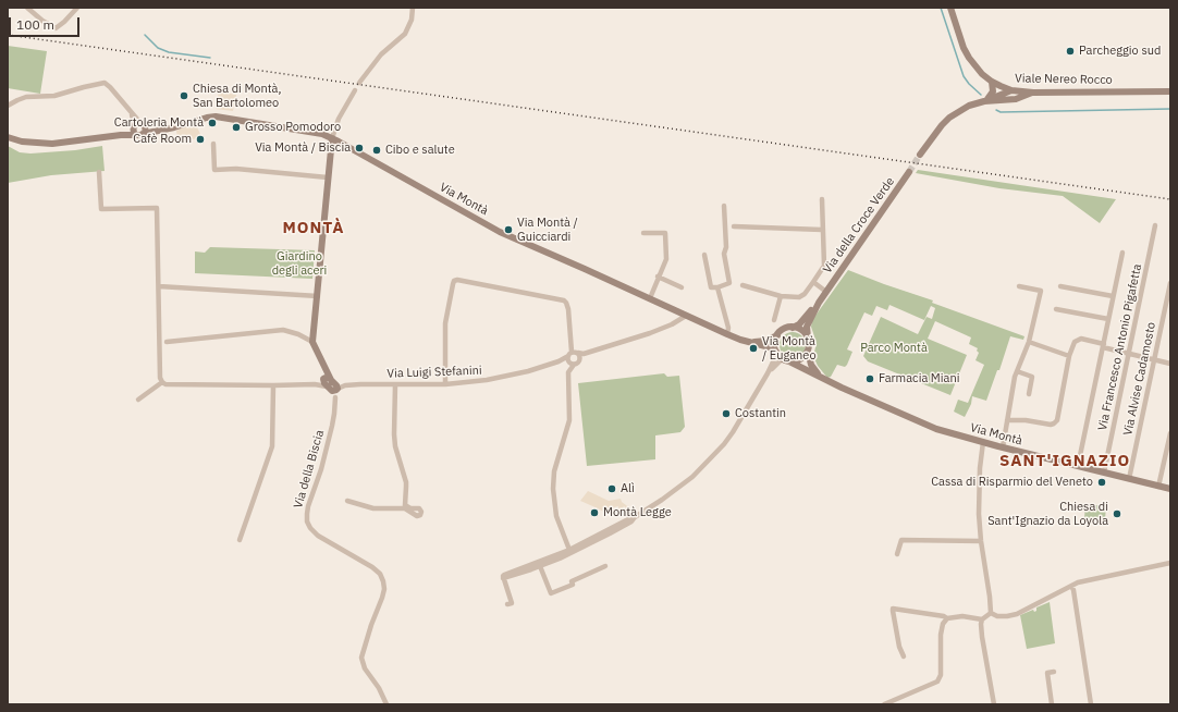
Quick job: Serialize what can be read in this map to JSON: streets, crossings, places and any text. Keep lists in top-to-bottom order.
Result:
{
  "streets": {
    "main road": ["Viale Nereo Rocco", "Via Montà", "Via della Croce Verde"],
    "street": [
      "Via Francesco Antonio Pigafetta",
      "Via Luigi Stefanini",
      "Via Alvise Cadamosto",
      "Via della Biscia"
    ]
  },
  "crossings": [
    ["Via Montà", "Via della Croce Verde"],
    ["Via Montà", "Via Francesco Antonio Pigafetta"],
    ["Via Montà", "Via Luigi Stefanini"],
    ["Via Montà", "Via Alvise Cadamosto"],
    ["Via Luigi Stefanini", "Via della Biscia"]
  ],
  "districts": ["MONTÀ", "SANT'IGNAZIO"],
  "parks": ["Giardino degli aceri", "Parco Montà"],
  "places": [
    "Parcheggio sud",
    "Chiesa di Montà, San Bartolomeo",
    "Cartoleria Montà",
    "Grosso Pomodoro",
    "Cafè Room",
    "Via Montà / Biscia",
    "Cibo e salute",
    "Via Montà / Guicciardi",
    "Via Montà / Euganeo",
    "Farmacia Miani",
    "Costantin",
    "Cassa di Risparmio del Veneto",
    "Alì",
    "Montà Legge",
    "Chiesa di Sant'Ignazio da Loyola"
  ],
  "scale_bar": "100 m"
}
